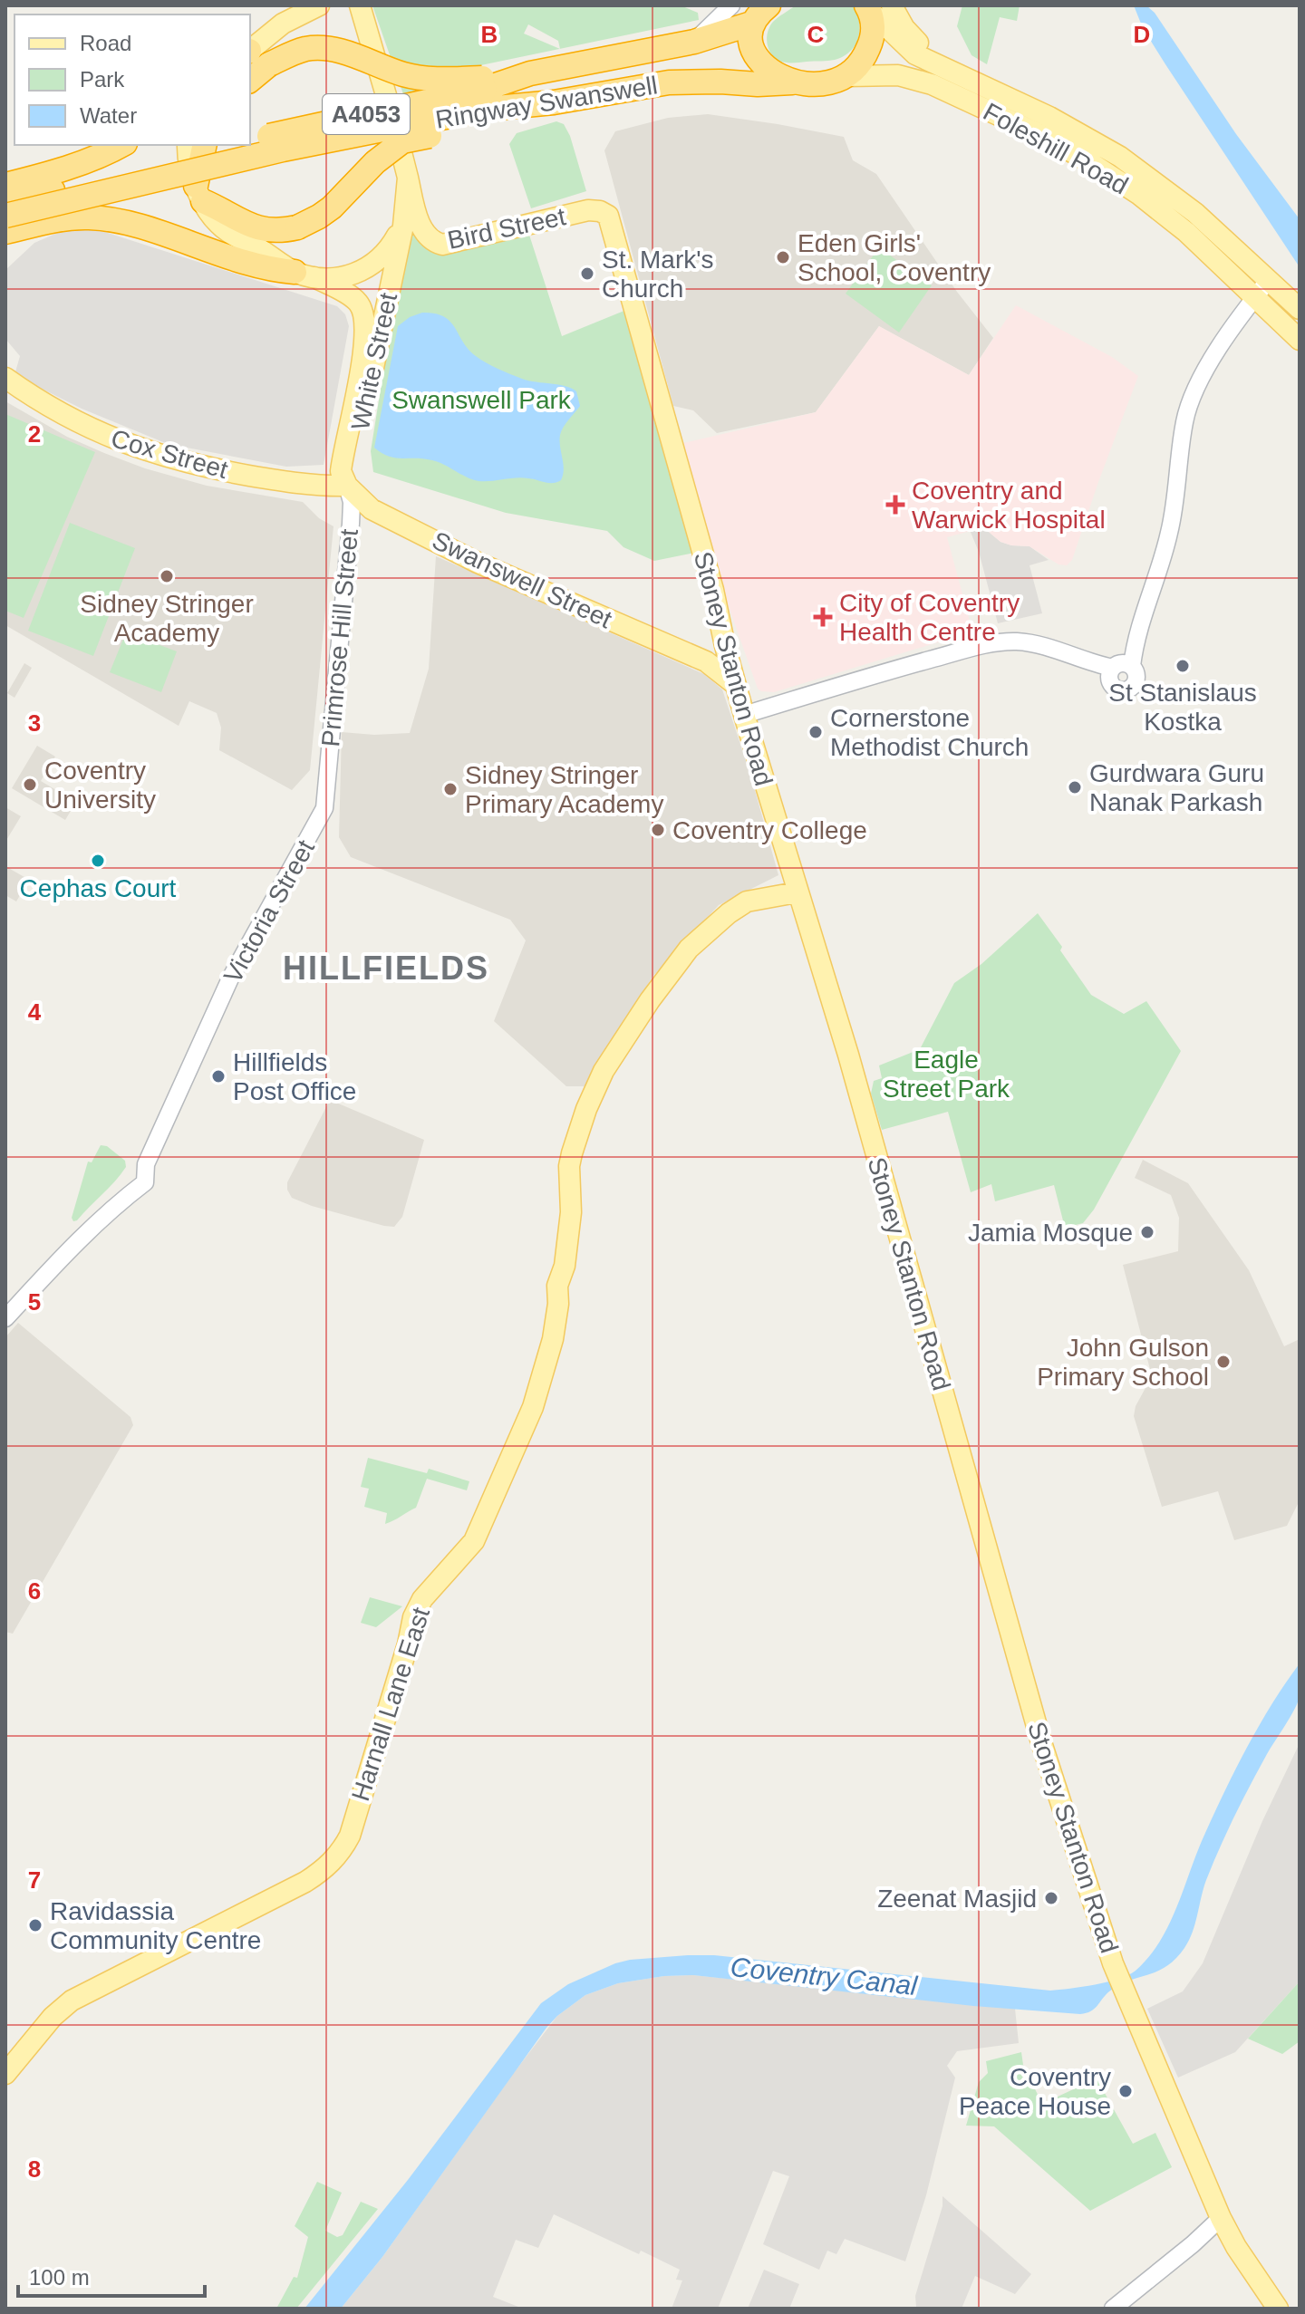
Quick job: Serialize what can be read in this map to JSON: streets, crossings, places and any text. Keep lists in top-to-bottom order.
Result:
{
  "streets": {
    "highway": ["Ringway Swanswell", "A4053"],
    "main road": [
      "Foleshill Road",
      "Bird Street",
      "White Street",
      "Cox Street",
      "Swanswell Street",
      "Stoney Stanton Road",
      "Harnall Lane East"
    ],
    "street": ["Primrose Hill Street", "Victoria Street"]
  },
  "crossings": [
    ["Ringway Swanswell", "A4053"],
    ["A4053", "Foleshill Road"],
    ["Bird Street", "White Street"],
    ["Bird Street", "Stoney Stanton Road"],
    ["White Street", "Cox Street"],
    ["White Street", "Swanswell Street"],
    ["White Street", "Primrose Hill Street"],
    ["Cox Street", "Swanswell Street"],
    ["Cox Street", "Primrose Hill Street"],
    ["Swanswell Street", "Primrose Hill Street"],
    ["Swanswell Street", "Stoney Stanton Road"],
    ["Primrose Hill Street", "Victoria Street"],
    ["Stoney Stanton Road", "Harnall Lane East"]
  ],
  "districts": ["HILLFIELDS"],
  "water": ["Coventry Canal"],
  "parks": ["Swanswell Park", "Eagle Street Park"],
  "places": {
    "other": [
      "Eden Girls' School, Coventry",
      "St. Mark's Church",
      "Sidney Stringer Academy",
      "St Stanislaus Kostka",
      "Cornerstone Methodist Church",
      "Coventry University",
      "Gurdwara Guru Nanak Parkash",
      "Sidney Stringer Primary Academy",
      "Coventry College",
      "Cephas Court",
      "Hillfields Post Office",
      "Jamia Mosque",
      "John Gulson Primary School",
      "Zeenat Masjid",
      "Ravidassia Community Centre",
      "Coventry Peace House"
    ],
    "health": ["Coventry and Warwick Hospital", "City of Coventry Health Centre"]
  },
  "legend": ["Road", "Park", "Water"],
  "scale_bar": "100 m",
  "grid": {
    "columns": ["B", "C", "D"],
    "rows": [
      "2",
      "3",
      "4",
      "5",
      "6",
      "7",
      "8"
    ]
  }
}
